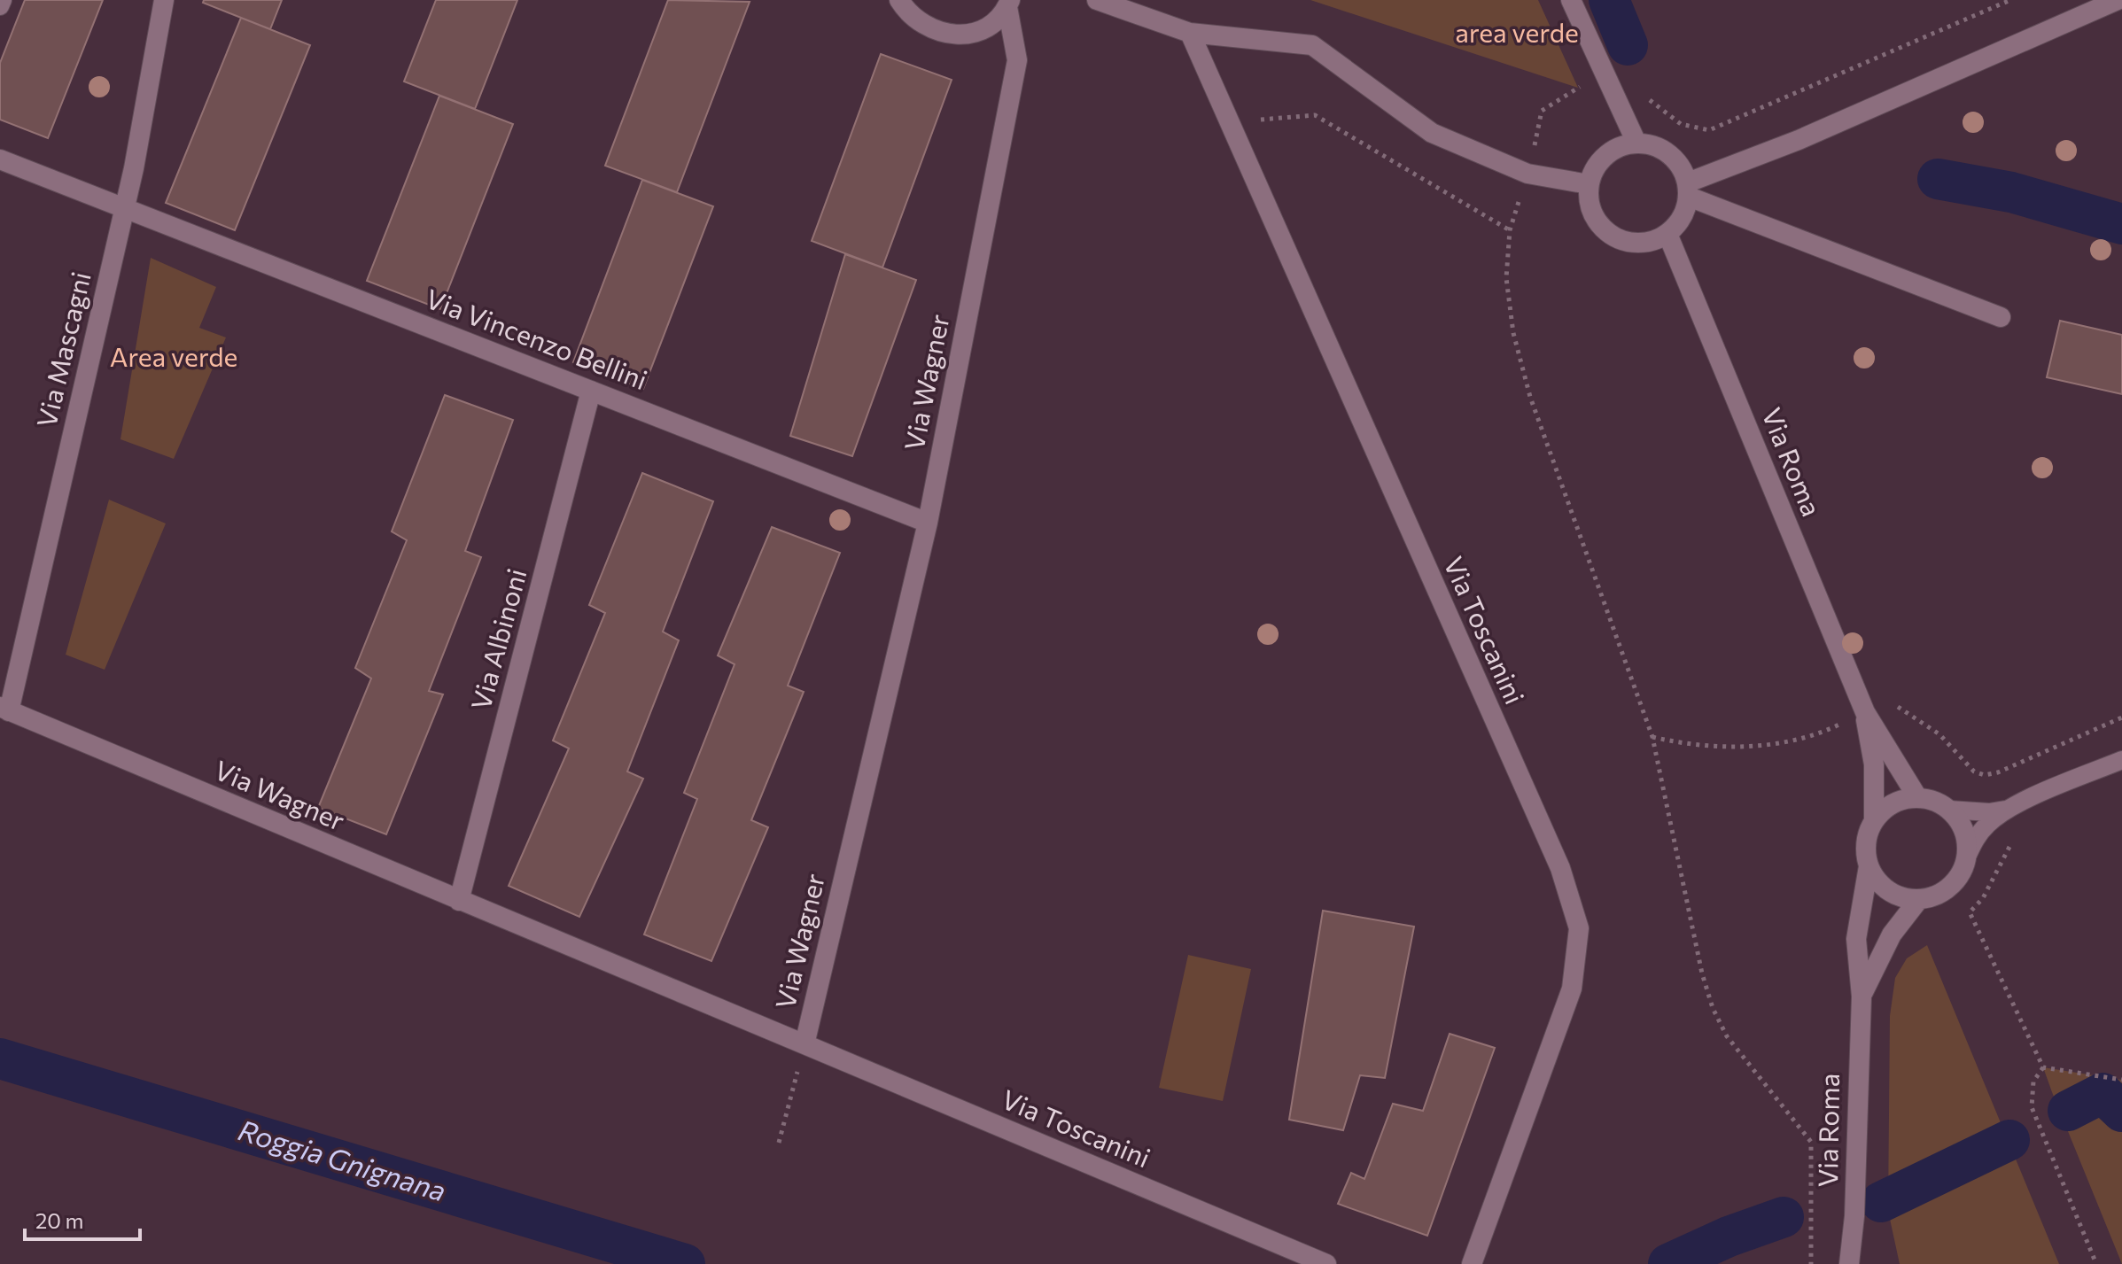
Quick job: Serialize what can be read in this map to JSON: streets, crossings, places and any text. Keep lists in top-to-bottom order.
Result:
{
  "streets": {
    "street": [
      "Via Vincenzo Bellini",
      "Via Mascagni",
      "Via Wagner",
      "Via Roma",
      "Via Toscanini",
      "Via Albinoni"
    ]
  },
  "crossings": [
    ["Via Vincenzo Bellini", "Via Mascagni"],
    ["Via Vincenzo Bellini", "Via Wagner"],
    ["Via Vincenzo Bellini", "Via Albinoni"],
    ["Via Mascagni", "Via Wagner"],
    ["Via Wagner", "Via Toscanini"],
    ["Via Wagner", "Via Albinoni"]
  ],
  "water": ["Roggia Gnignana"],
  "parks": ["area verde", "Area verde"],
  "scale_bar": "20 m"
}
